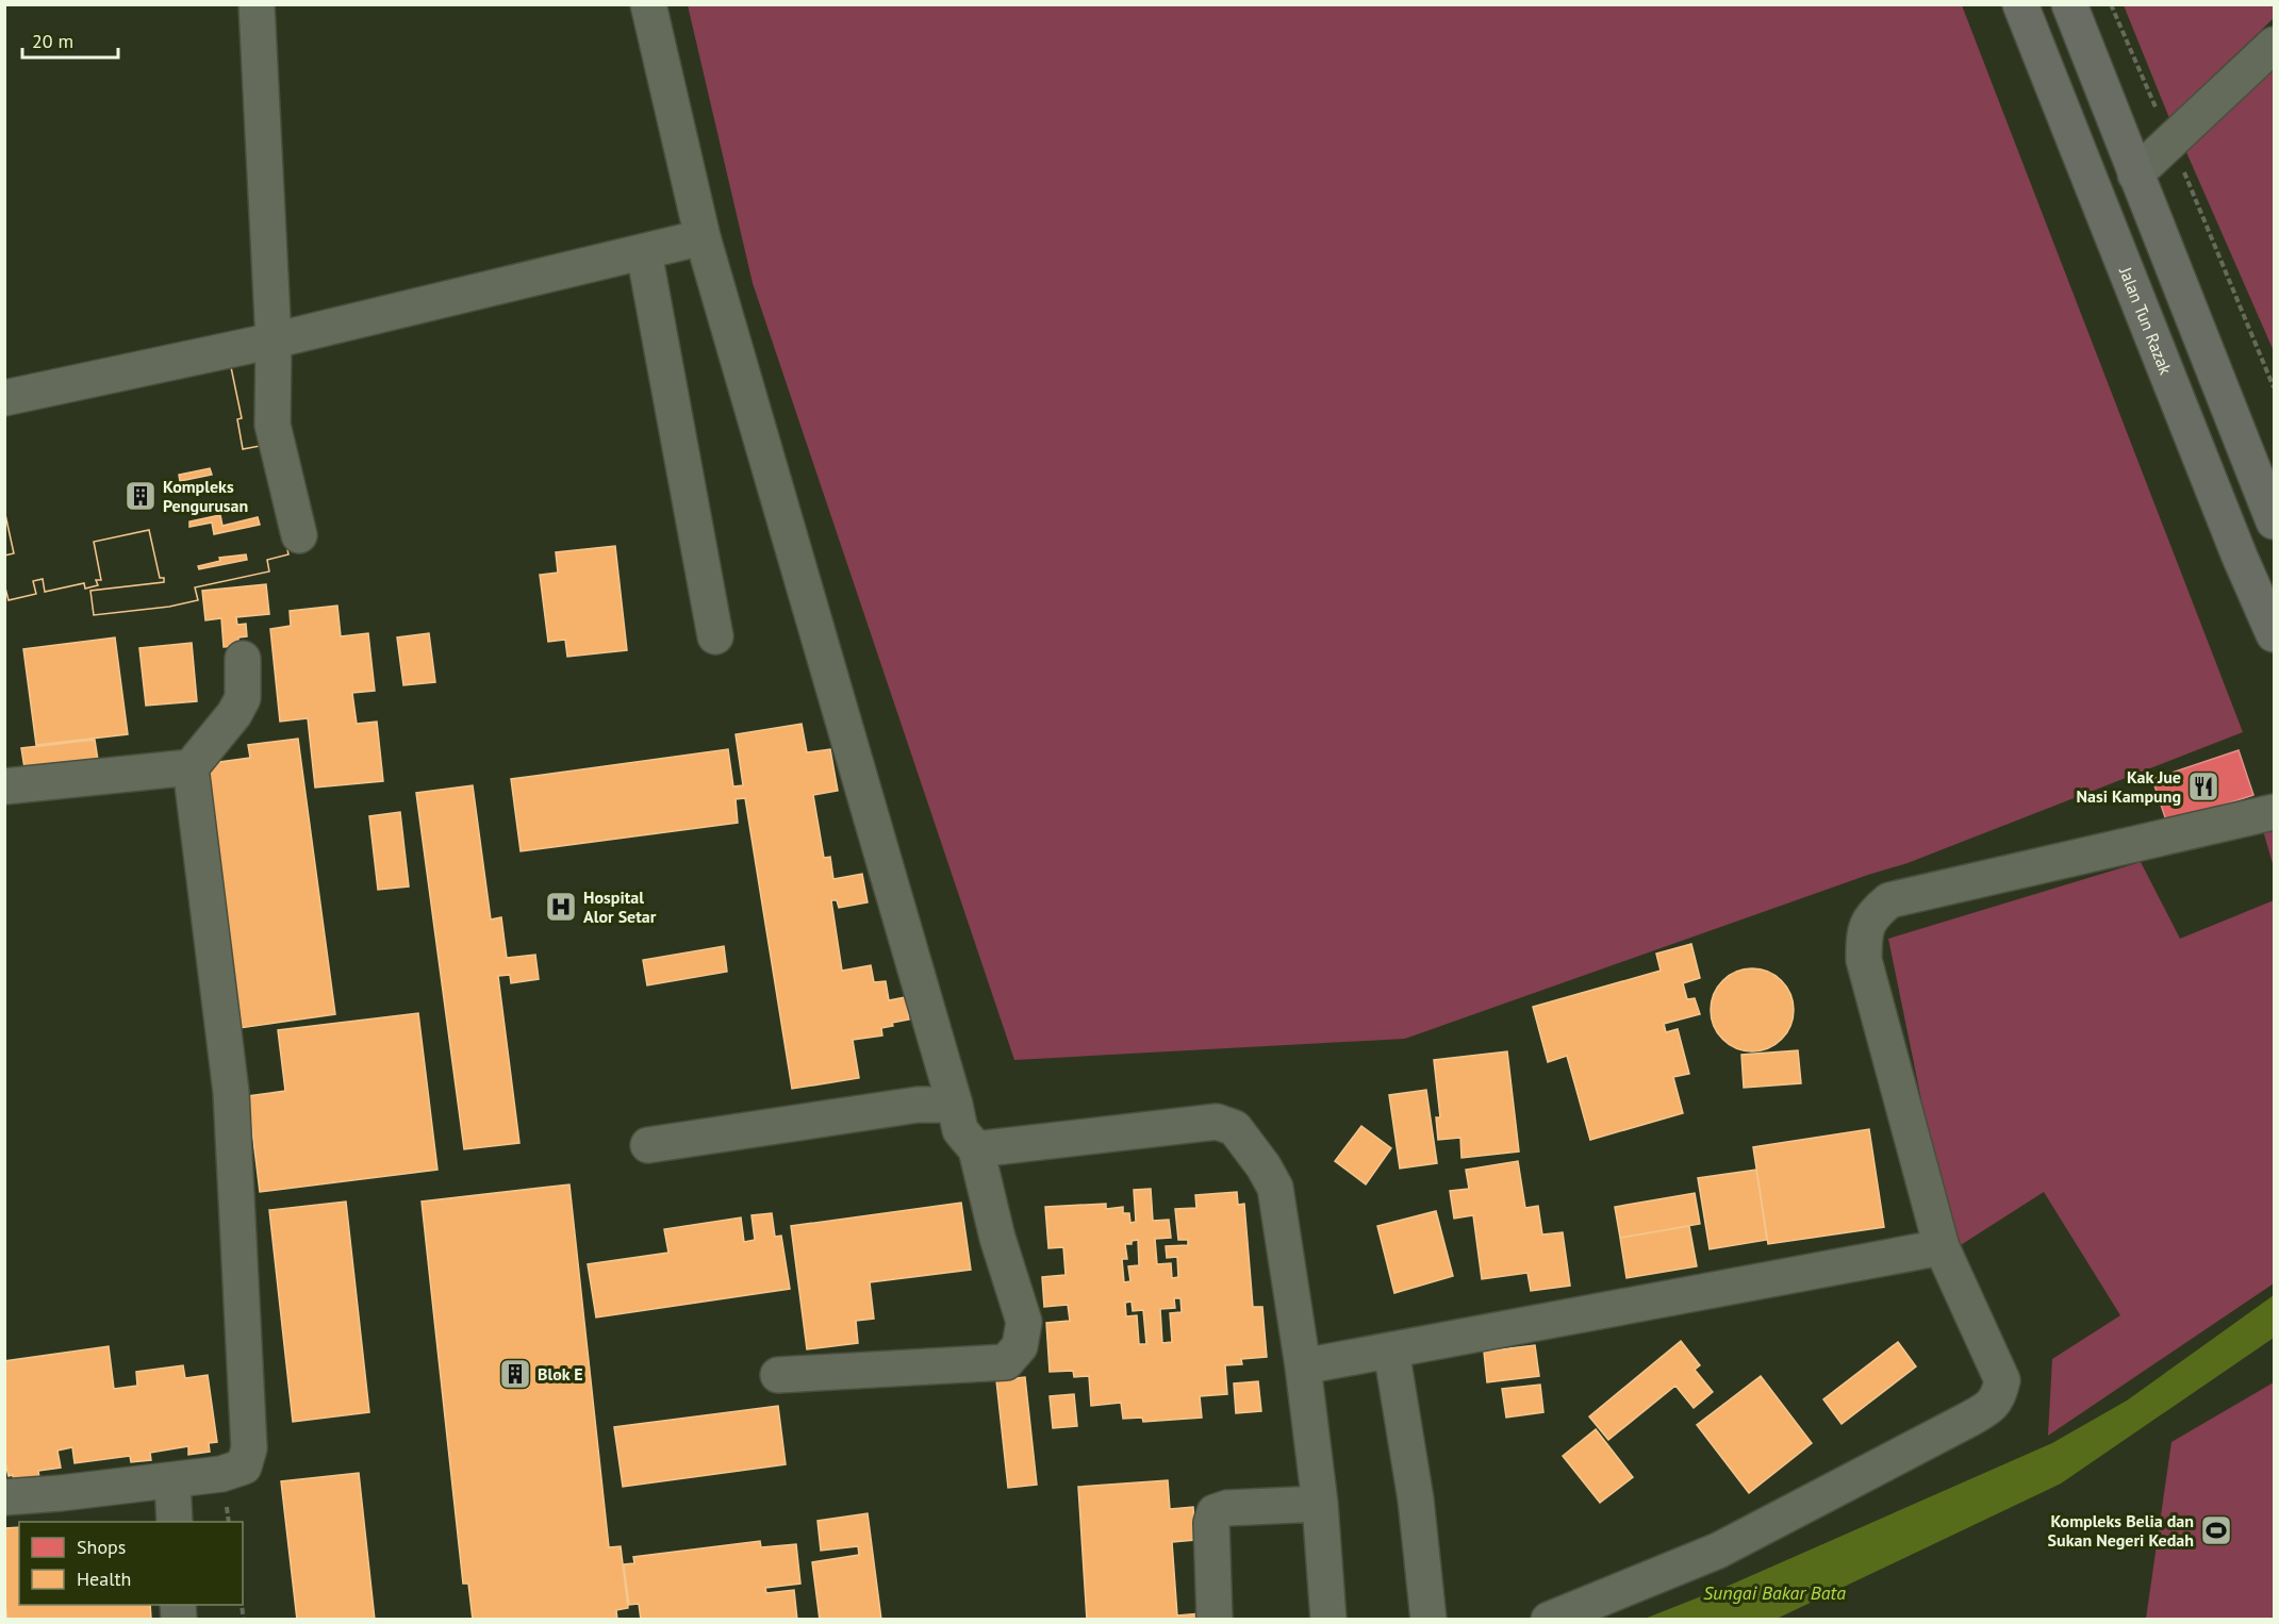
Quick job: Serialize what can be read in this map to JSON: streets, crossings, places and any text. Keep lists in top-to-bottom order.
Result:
{
  "streets": {
    "main road": ["Jalan Tun Razak"]
  },
  "water": ["Sungai Bakar Bata"],
  "places": {
    "building": ["Kompleks Pengurusan", "Blok E"],
    "restaurant": ["Kak Jue Nasi Kampung"],
    "hospital": ["Hospital Alor Setar"],
    "sports": ["Kompleks Belia dan Sukan Negeri Kedah"]
  },
  "legend": ["Shops", "Health"],
  "scale_bar": "20 m"
}
